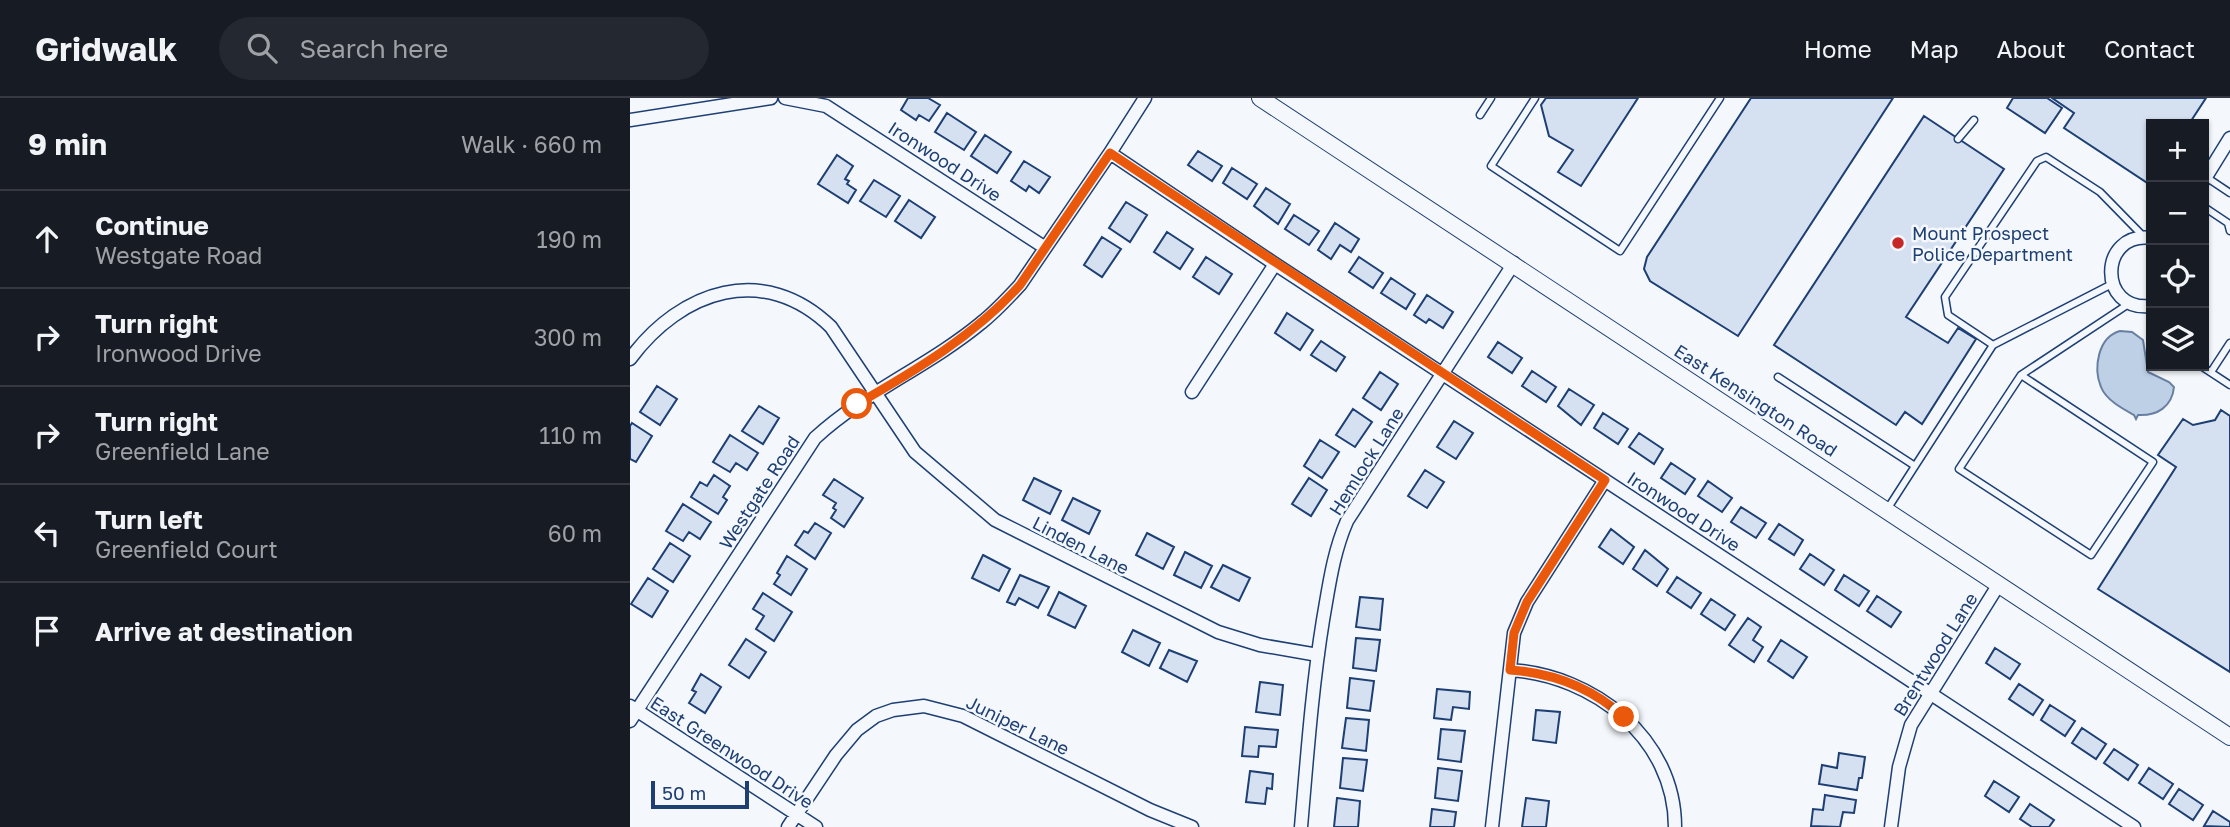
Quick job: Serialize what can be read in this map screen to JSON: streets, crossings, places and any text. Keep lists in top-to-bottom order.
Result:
{
  "streets": {
    "main road": ["East Kensington Road"],
    "street": [
      "Ironwood Drive",
      "Hemlock Lane",
      "Westgate Road",
      "Linden Lane",
      "Brentwood Lane",
      "Juniper Lane",
      "East Greenwood Drive"
    ]
  },
  "crossings": [
    ["Ironwood Drive", "Hemlock Lane"],
    ["Ironwood Drive", "Westgate Road"],
    ["Ironwood Drive", "Brentwood Lane"],
    ["East Kensington Road", "Hemlock Lane"],
    ["East Kensington Road", "Brentwood Lane"],
    ["Hemlock Lane", "Linden Lane"],
    ["Westgate Road", "Linden Lane"],
    ["Westgate Road", "East Greenwood Drive"],
    ["Juniper Lane", "East Greenwood Drive"]
  ],
  "places": ["Mount Prospect Police Department"],
  "scale_bar": "50 m",
  "page": {
    "header": "Gridwalk",
    "search": "Search here",
    "nav": [
      "Home",
      "Map",
      "About",
      "Contact"
    ],
    "heading": ["9 min", "Walk · 660 m"],
    "map_buttons": ["+", "−"],
    "list": [
      ["Continue", "Westgate Road", "190 m"],
      ["Turn right", "Ironwood Drive", "300 m"],
      ["Turn right", "Greenfield Lane", "110 m"],
      ["Turn left", "Greenfield Court", "60 m"],
      "Arrive at destination"
    ],
    "scale": "50 m"
  }
}
